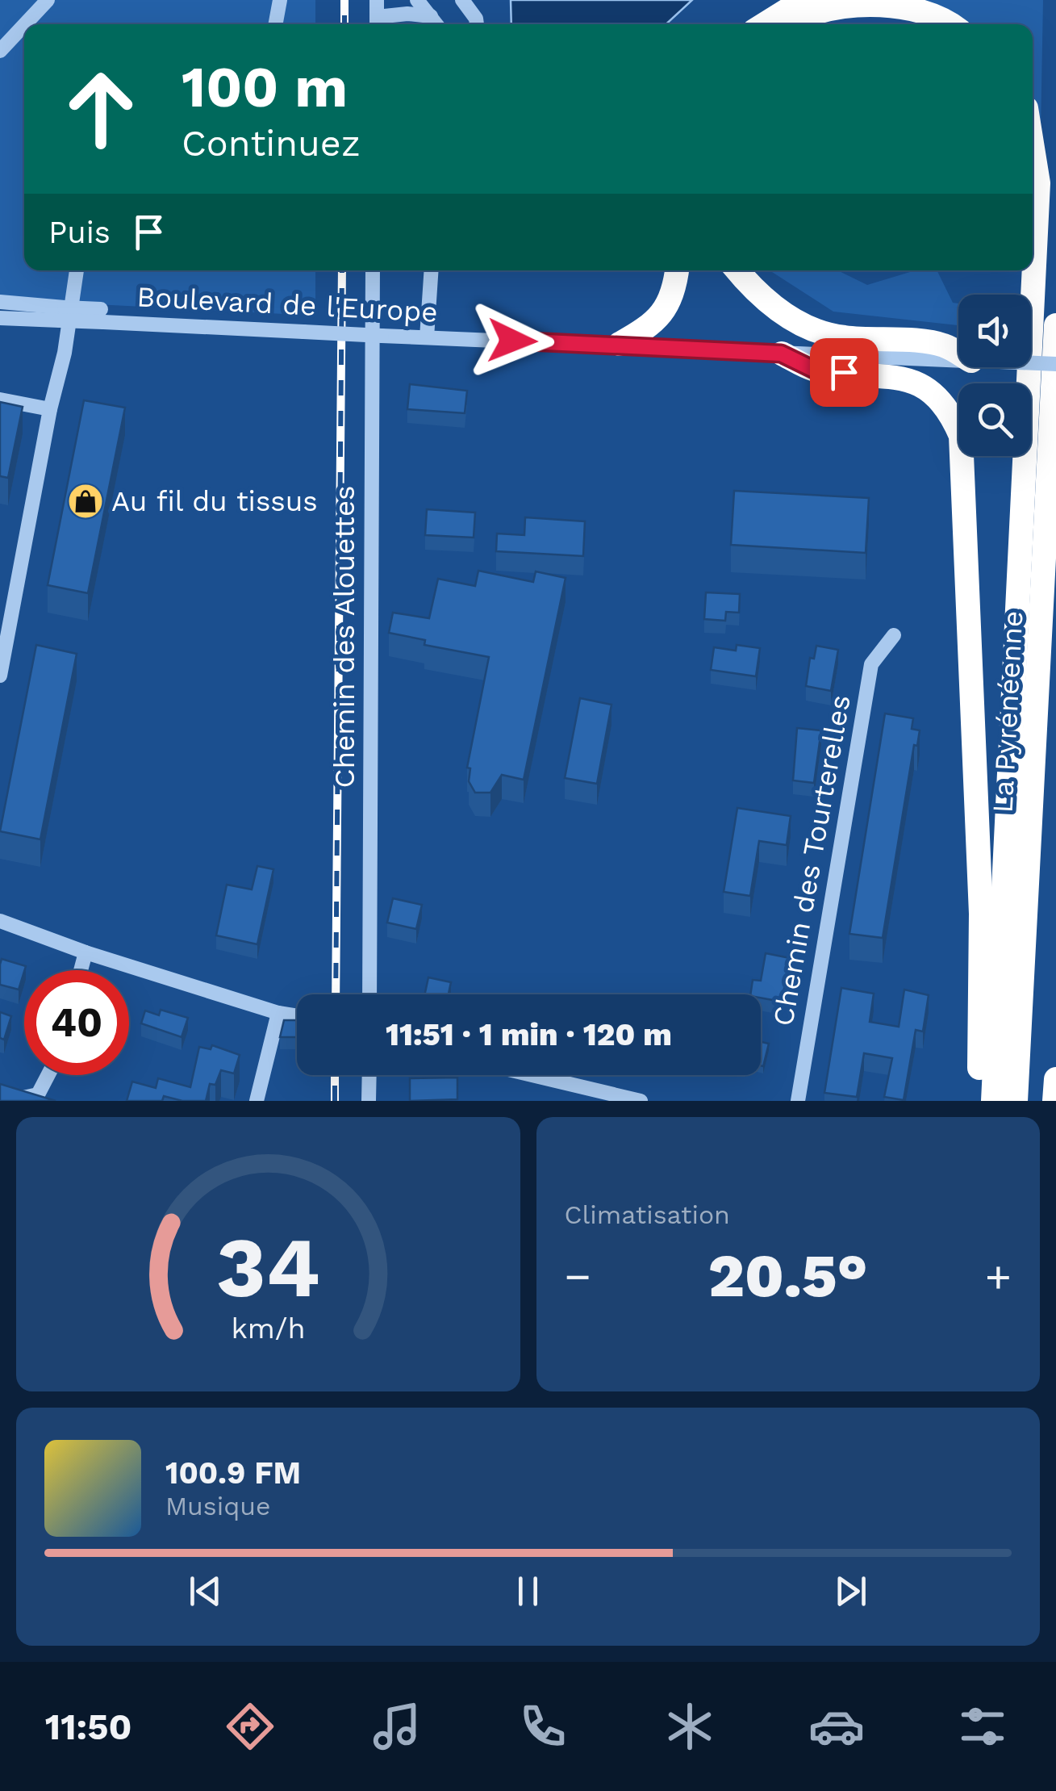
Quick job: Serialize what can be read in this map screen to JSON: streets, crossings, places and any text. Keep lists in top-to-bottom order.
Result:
{
  "streets": {
    "highway": ["La Pyrénéenne"],
    "street": ["Boulevard de l'Europe", "Chemin des Alouettes", "Chemin des Tourterelles"]
  },
  "places": {
    "shop": ["Au fil du tissus"]
  },
  "page": {
    "turn": ["100 m", "Continuez"],
    "then": "Puis",
    "limit": "40",
    "trip": "11:51 · 1 min · 120 m",
    "tile": "Climatisation",
    "heat": ["−", "20.5°", "+"],
    "song": ["100.9 FM", "Musique"],
    "tabs": "11:50",
    "gauge": ["34", "km/h"]
  }
}
